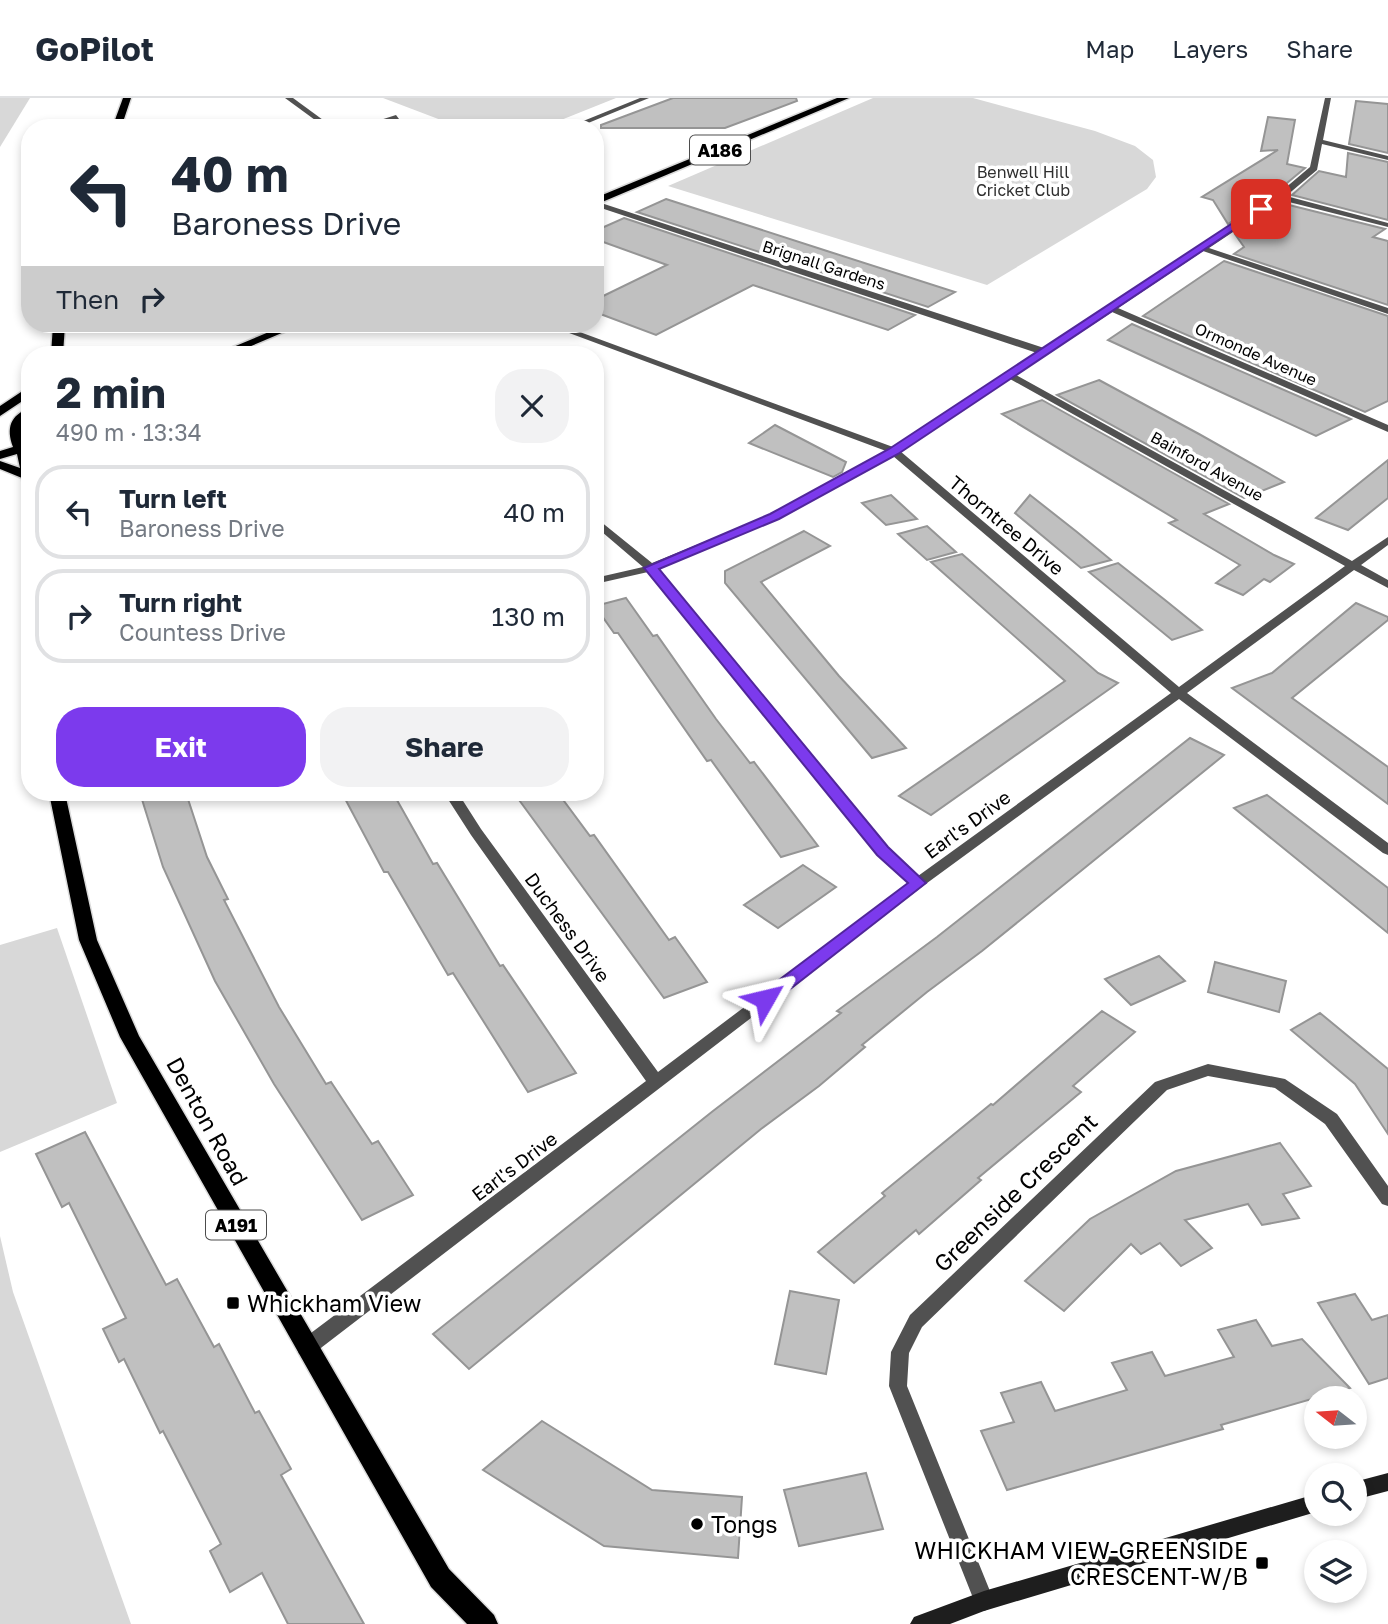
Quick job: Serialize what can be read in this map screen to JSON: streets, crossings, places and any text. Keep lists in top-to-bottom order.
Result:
{
  "streets": {
    "main road": ["A186", "Denton Road", "A191"],
    "street": [
      "Brignall Gardens",
      "Ormonde Avenue",
      "Bainford Avenue",
      "Thorntree Drive",
      "Earl's Drive",
      "Duchess Drive",
      "Greenside Crescent"
    ]
  },
  "crossings": [
    ["Bainford Avenue", "Earl's Drive"],
    ["Thorntree Drive", "Earl's Drive"],
    ["Earl's Drive", "Duchess Drive"],
    ["Earl's Drive", "Denton Road"]
  ],
  "parks": ["Benwell Hill Cricket Club"],
  "places": {
    "transit": ["Whickham View", "WHICKHAM VIEW-GREENSIDE CRESCENT-W/B"],
    "other": ["Tongs"]
  },
  "north": "left",
  "page": {
    "header": "GoPilot",
    "nav": ["Map", "Layers", "Share"],
    "turn": ["40 m", "Baroness Drive"],
    "then": "Then",
    "heading": ["2 min", "490 m · 13:34"],
    "list": [
      {
        "name": "Turn left",
        "note": "Baroness Drive",
        "value": "40 m"
      },
      {
        "name": "Turn right",
        "note": "Countess Drive",
        "value": "130 m"
      }
    ],
    "buttons": ["Exit", "Share"]
  }
}
